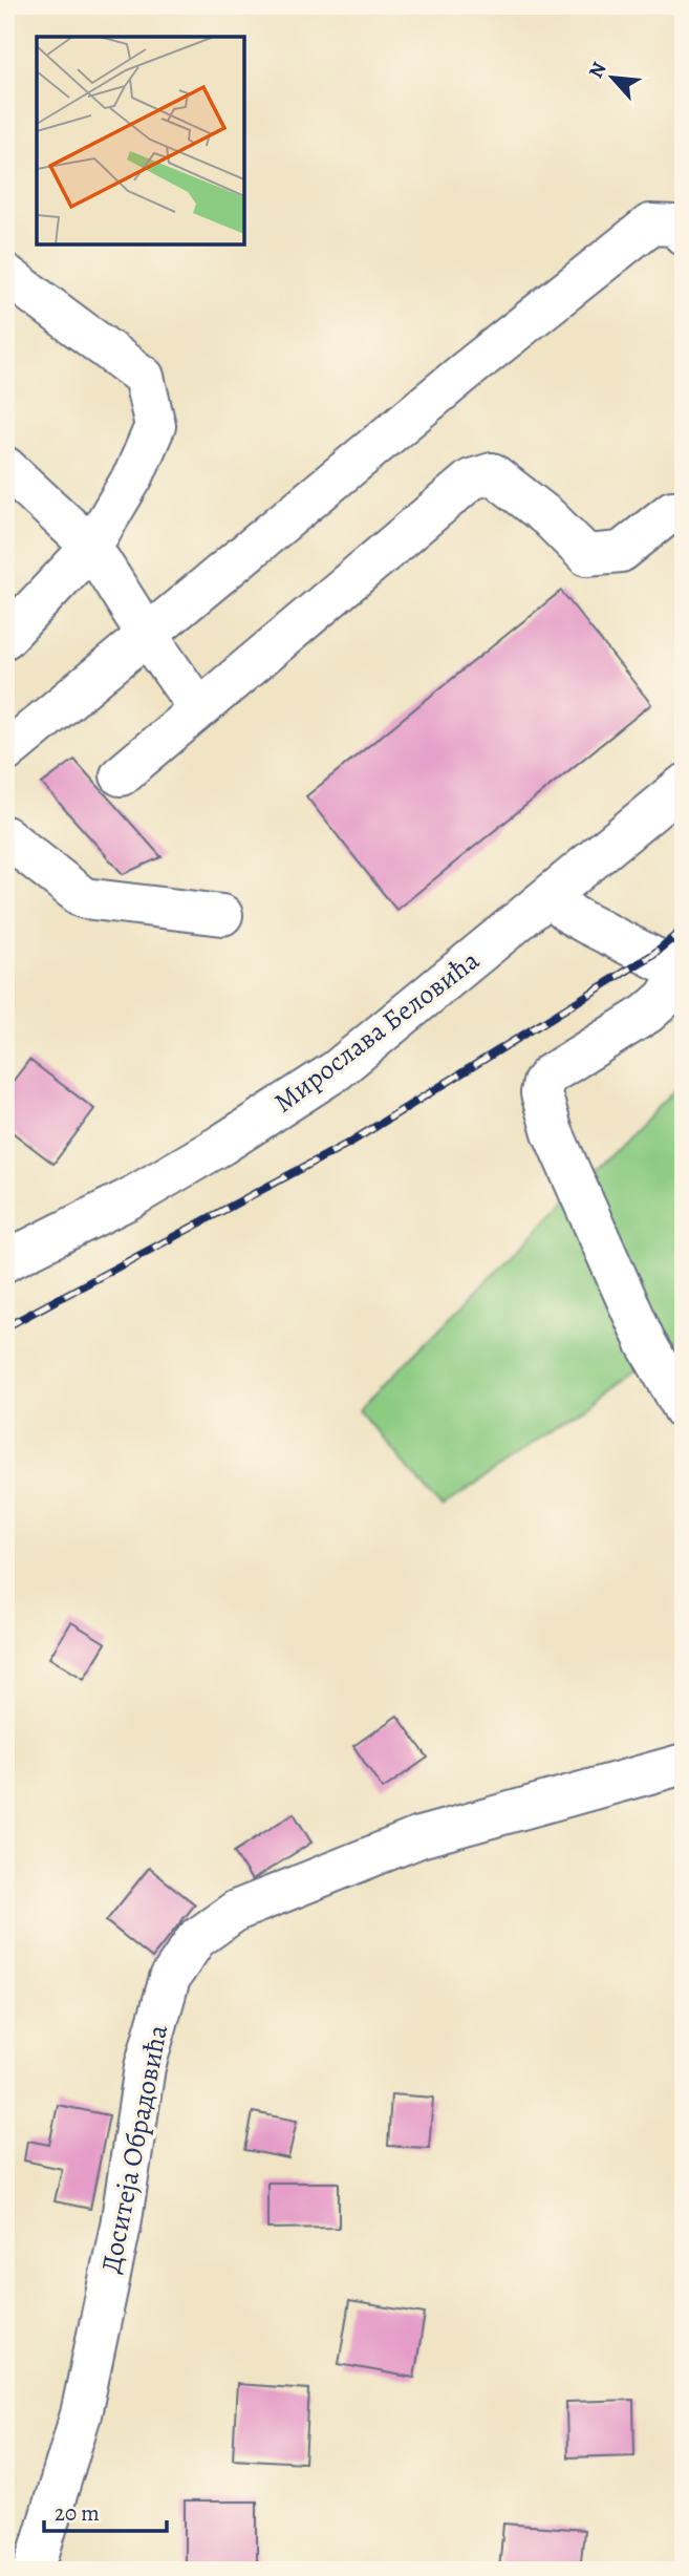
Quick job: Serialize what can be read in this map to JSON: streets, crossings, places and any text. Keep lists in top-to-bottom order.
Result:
{
  "streets": {
    "street": ["Мирослава Беловића", "Доситеја Обрадовића"]
  },
  "scale_bar": "20 m",
  "north": "top left"
}
